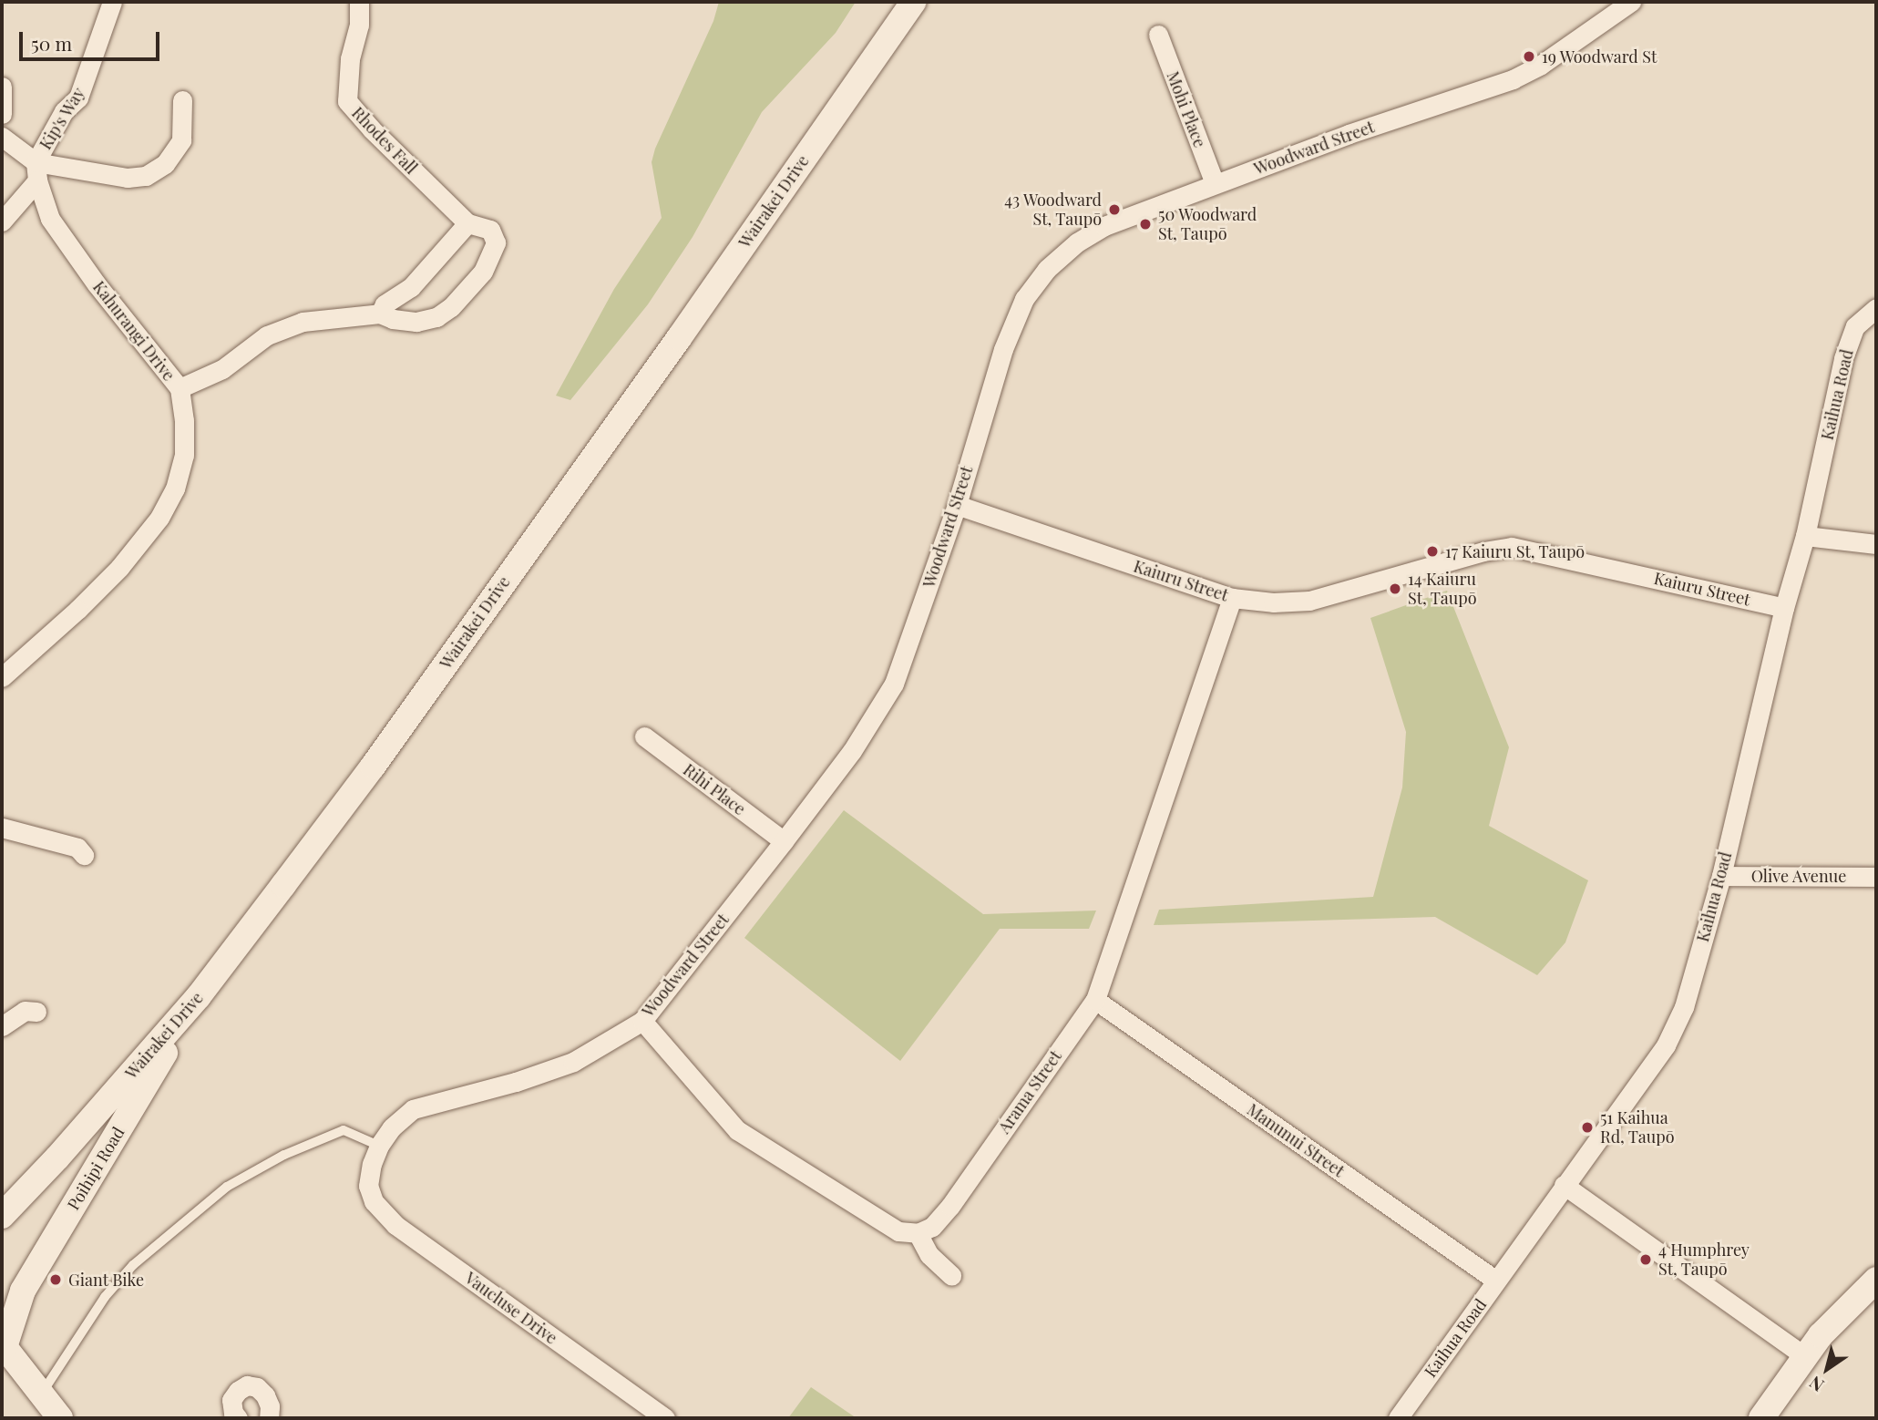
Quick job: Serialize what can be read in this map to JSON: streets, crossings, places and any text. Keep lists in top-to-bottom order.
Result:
{
  "streets": {
    "main road": ["Wairakei Drive", "Poihipi Road"],
    "street": [
      "Mohi Place",
      "Kip's Way",
      "Rhodes Fall",
      "Woodward Street",
      "Kahurangi Drive",
      "Kaihua Road",
      "Kaiuru Street",
      "Rihi Place",
      "Olive Avenue",
      "Arama Street",
      "Manunui Street",
      "Vaucluse Drive"
    ]
  },
  "crossings": [
    ["Mohi Place", "Woodward Street"],
    ["Kip's Way", "Kahurangi Drive"],
    ["Woodward Street", "Kaiuru Street"],
    ["Woodward Street", "Rihi Place"],
    ["Woodward Street", "Vaucluse Drive"],
    ["Wairakei Drive", "Poihipi Road"],
    ["Kaihua Road", "Kaiuru Street"],
    ["Kaihua Road", "Olive Avenue"],
    ["Kaihua Road", "Manunui Street"],
    ["Kaiuru Street", "Arama Street"],
    ["Arama Street", "Manunui Street"]
  ],
  "places": [
    "19 Woodward St",
    "43 Woodward St, Taupō",
    "50 Woodward St, Taupō",
    "17 Kaiuru St, Taupō",
    "14 Kaiuru St, Taupō",
    "51 Kaihua Rd, Taupō",
    "4 Humphrey St, Taupō",
    "Giant Bike"
  ],
  "scale_bar": "50 m",
  "north": "bottom left"
}
